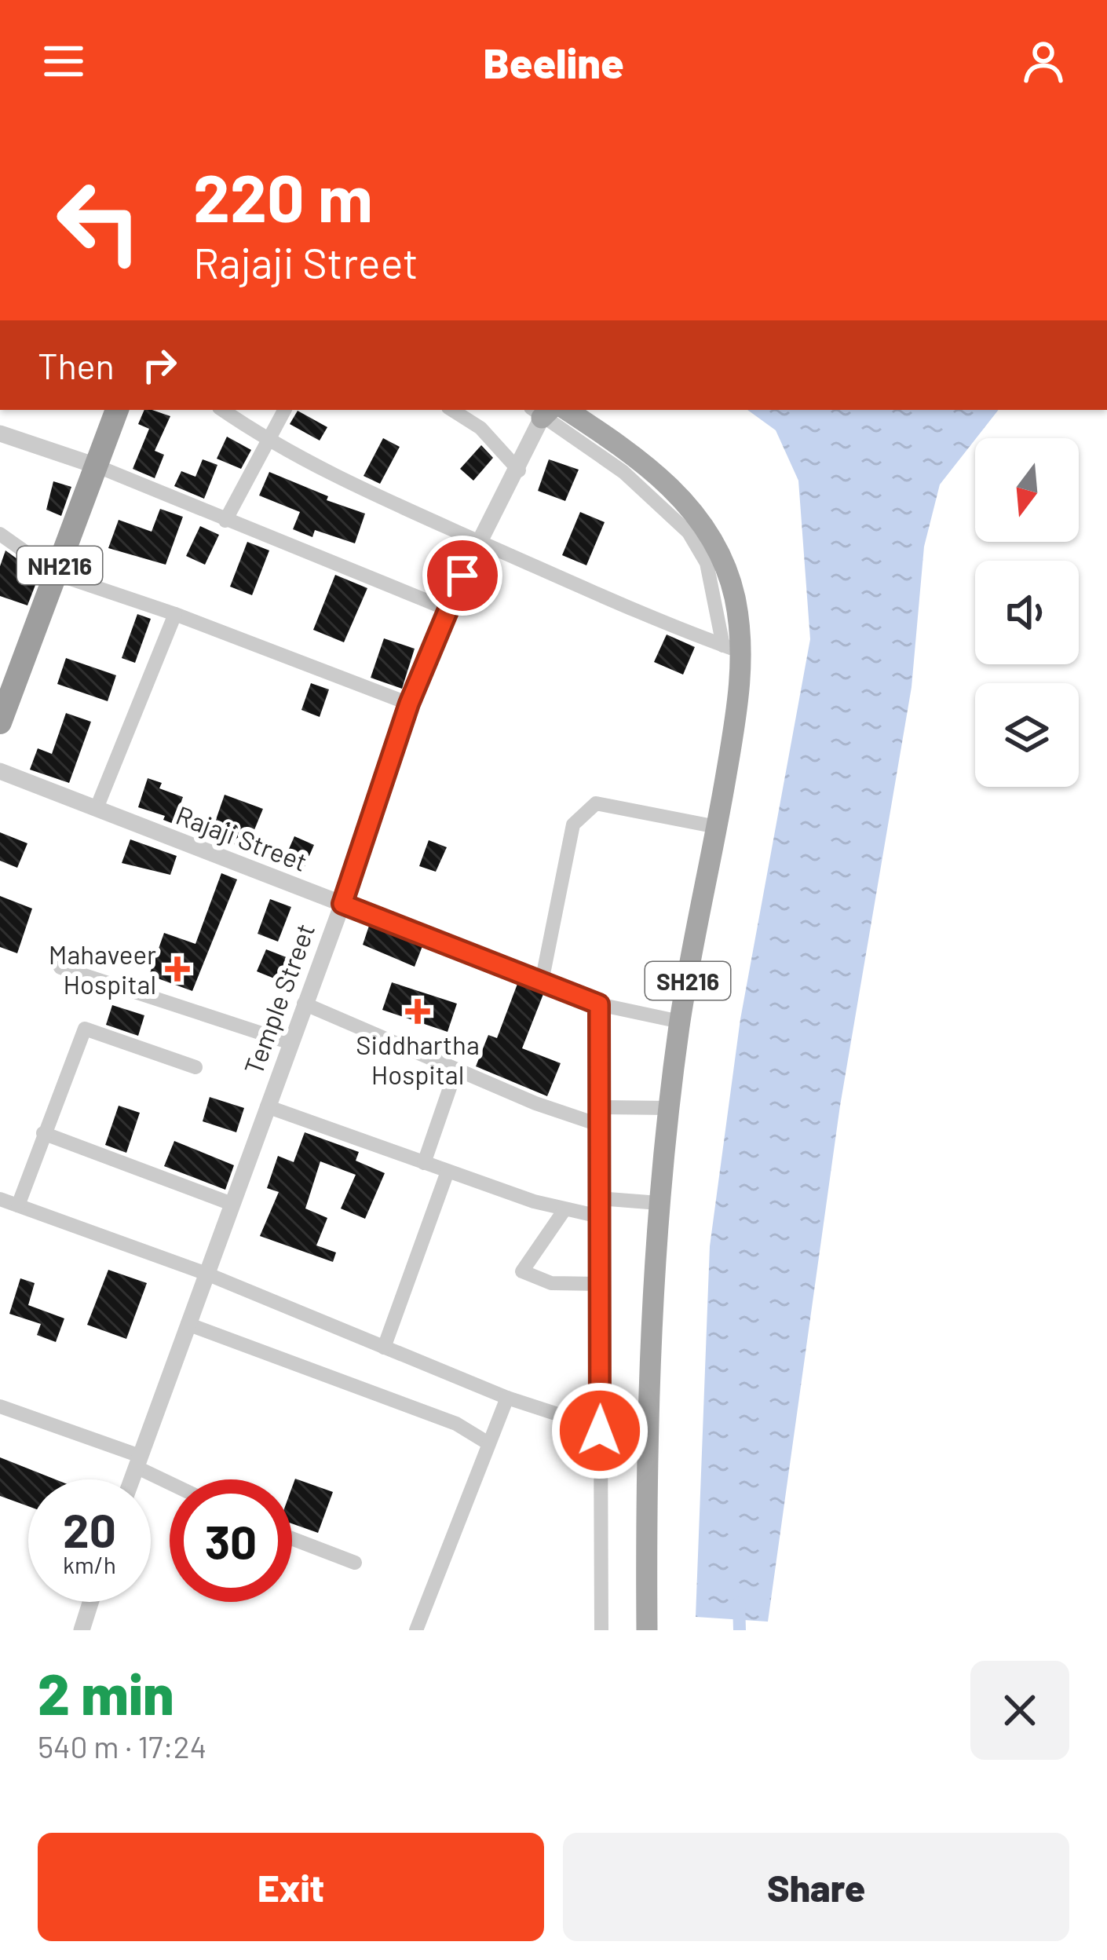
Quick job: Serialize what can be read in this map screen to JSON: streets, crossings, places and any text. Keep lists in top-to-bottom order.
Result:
{
  "streets": {
    "highway": ["NH216"],
    "main road": ["SH216"],
    "street": ["Rajaji Street", "Temple Street"]
  },
  "crossings": [
    ["Rajaji Street", "SH216"],
    ["Rajaji Street", "Temple Street"]
  ],
  "places": {
    "health": ["Mahaveer Hospital", "Siddhartha Hospital"]
  },
  "north": "bottom",
  "page": {
    "header": "Beeline",
    "turn": ["220 m", "Rajaji Street"],
    "then": "Then",
    "speed": "20 km/h",
    "limit": "30",
    "heading": ["2 min", "540 m · 17:24"],
    "buttons": ["Exit", "Share"]
  }
}
